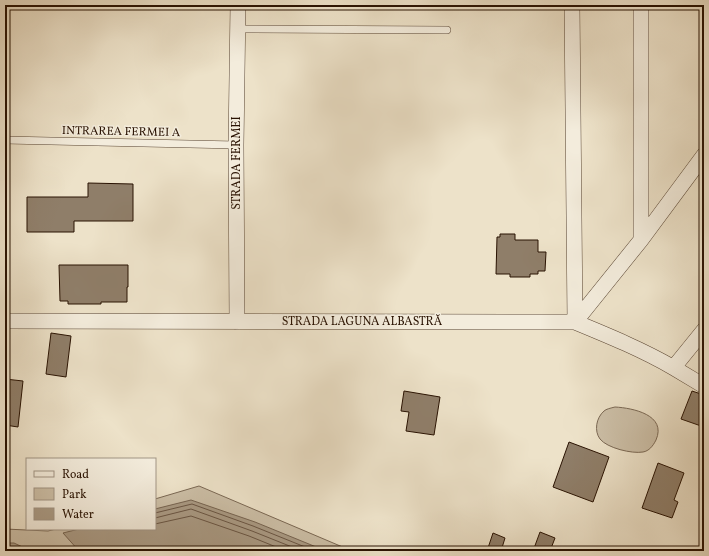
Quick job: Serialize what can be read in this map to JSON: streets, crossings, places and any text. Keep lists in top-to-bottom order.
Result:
{
  "streets": {
    "street": ["STRADA FERMEI", "STRADA LAGUNA ALBASTRĂ"],
    "lane": ["INTRAREA FERMEI A"]
  },
  "crossings": [
    ["INTRAREA FERMEI A", "STRADA FERMEI"],
    ["STRADA FERMEI", "STRADA LAGUNA ALBASTRĂ"]
  ],
  "legend": ["Road", "Park", "Water"]
}
